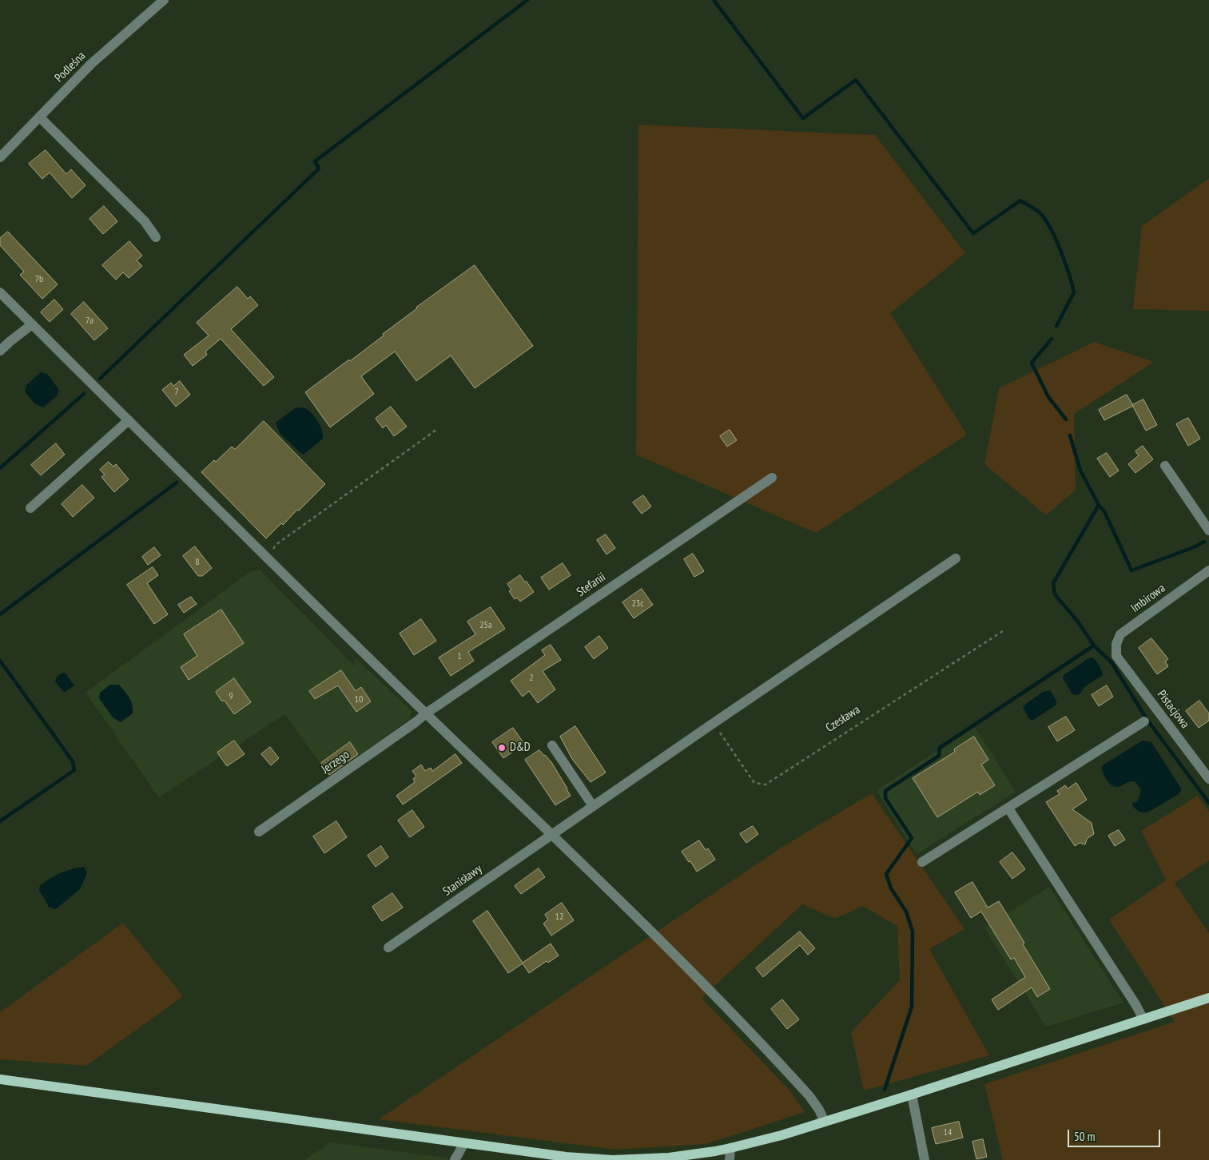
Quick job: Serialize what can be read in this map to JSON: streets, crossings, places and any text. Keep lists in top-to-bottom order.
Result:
{
  "streets": {
    "street": [
      "Podleśna",
      "Stefanii",
      "Imbirowa",
      "Pistacjowa",
      "Jerzego",
      "Stanisławy"
    ],
    "path": ["Czesława"]
  },
  "crossings": [
    ["Stefanii", "Jerzego"],
    ["Imbirowa", "Pistacjowa"]
  ],
  "places": ["D&D"],
  "house_numbers": [
    "7b",
    "7a",
    "7",
    "8",
    "23c",
    "25a",
    "1",
    "2",
    "9",
    "10",
    "12",
    "14"
  ],
  "scale_bar": "50 m"
}
